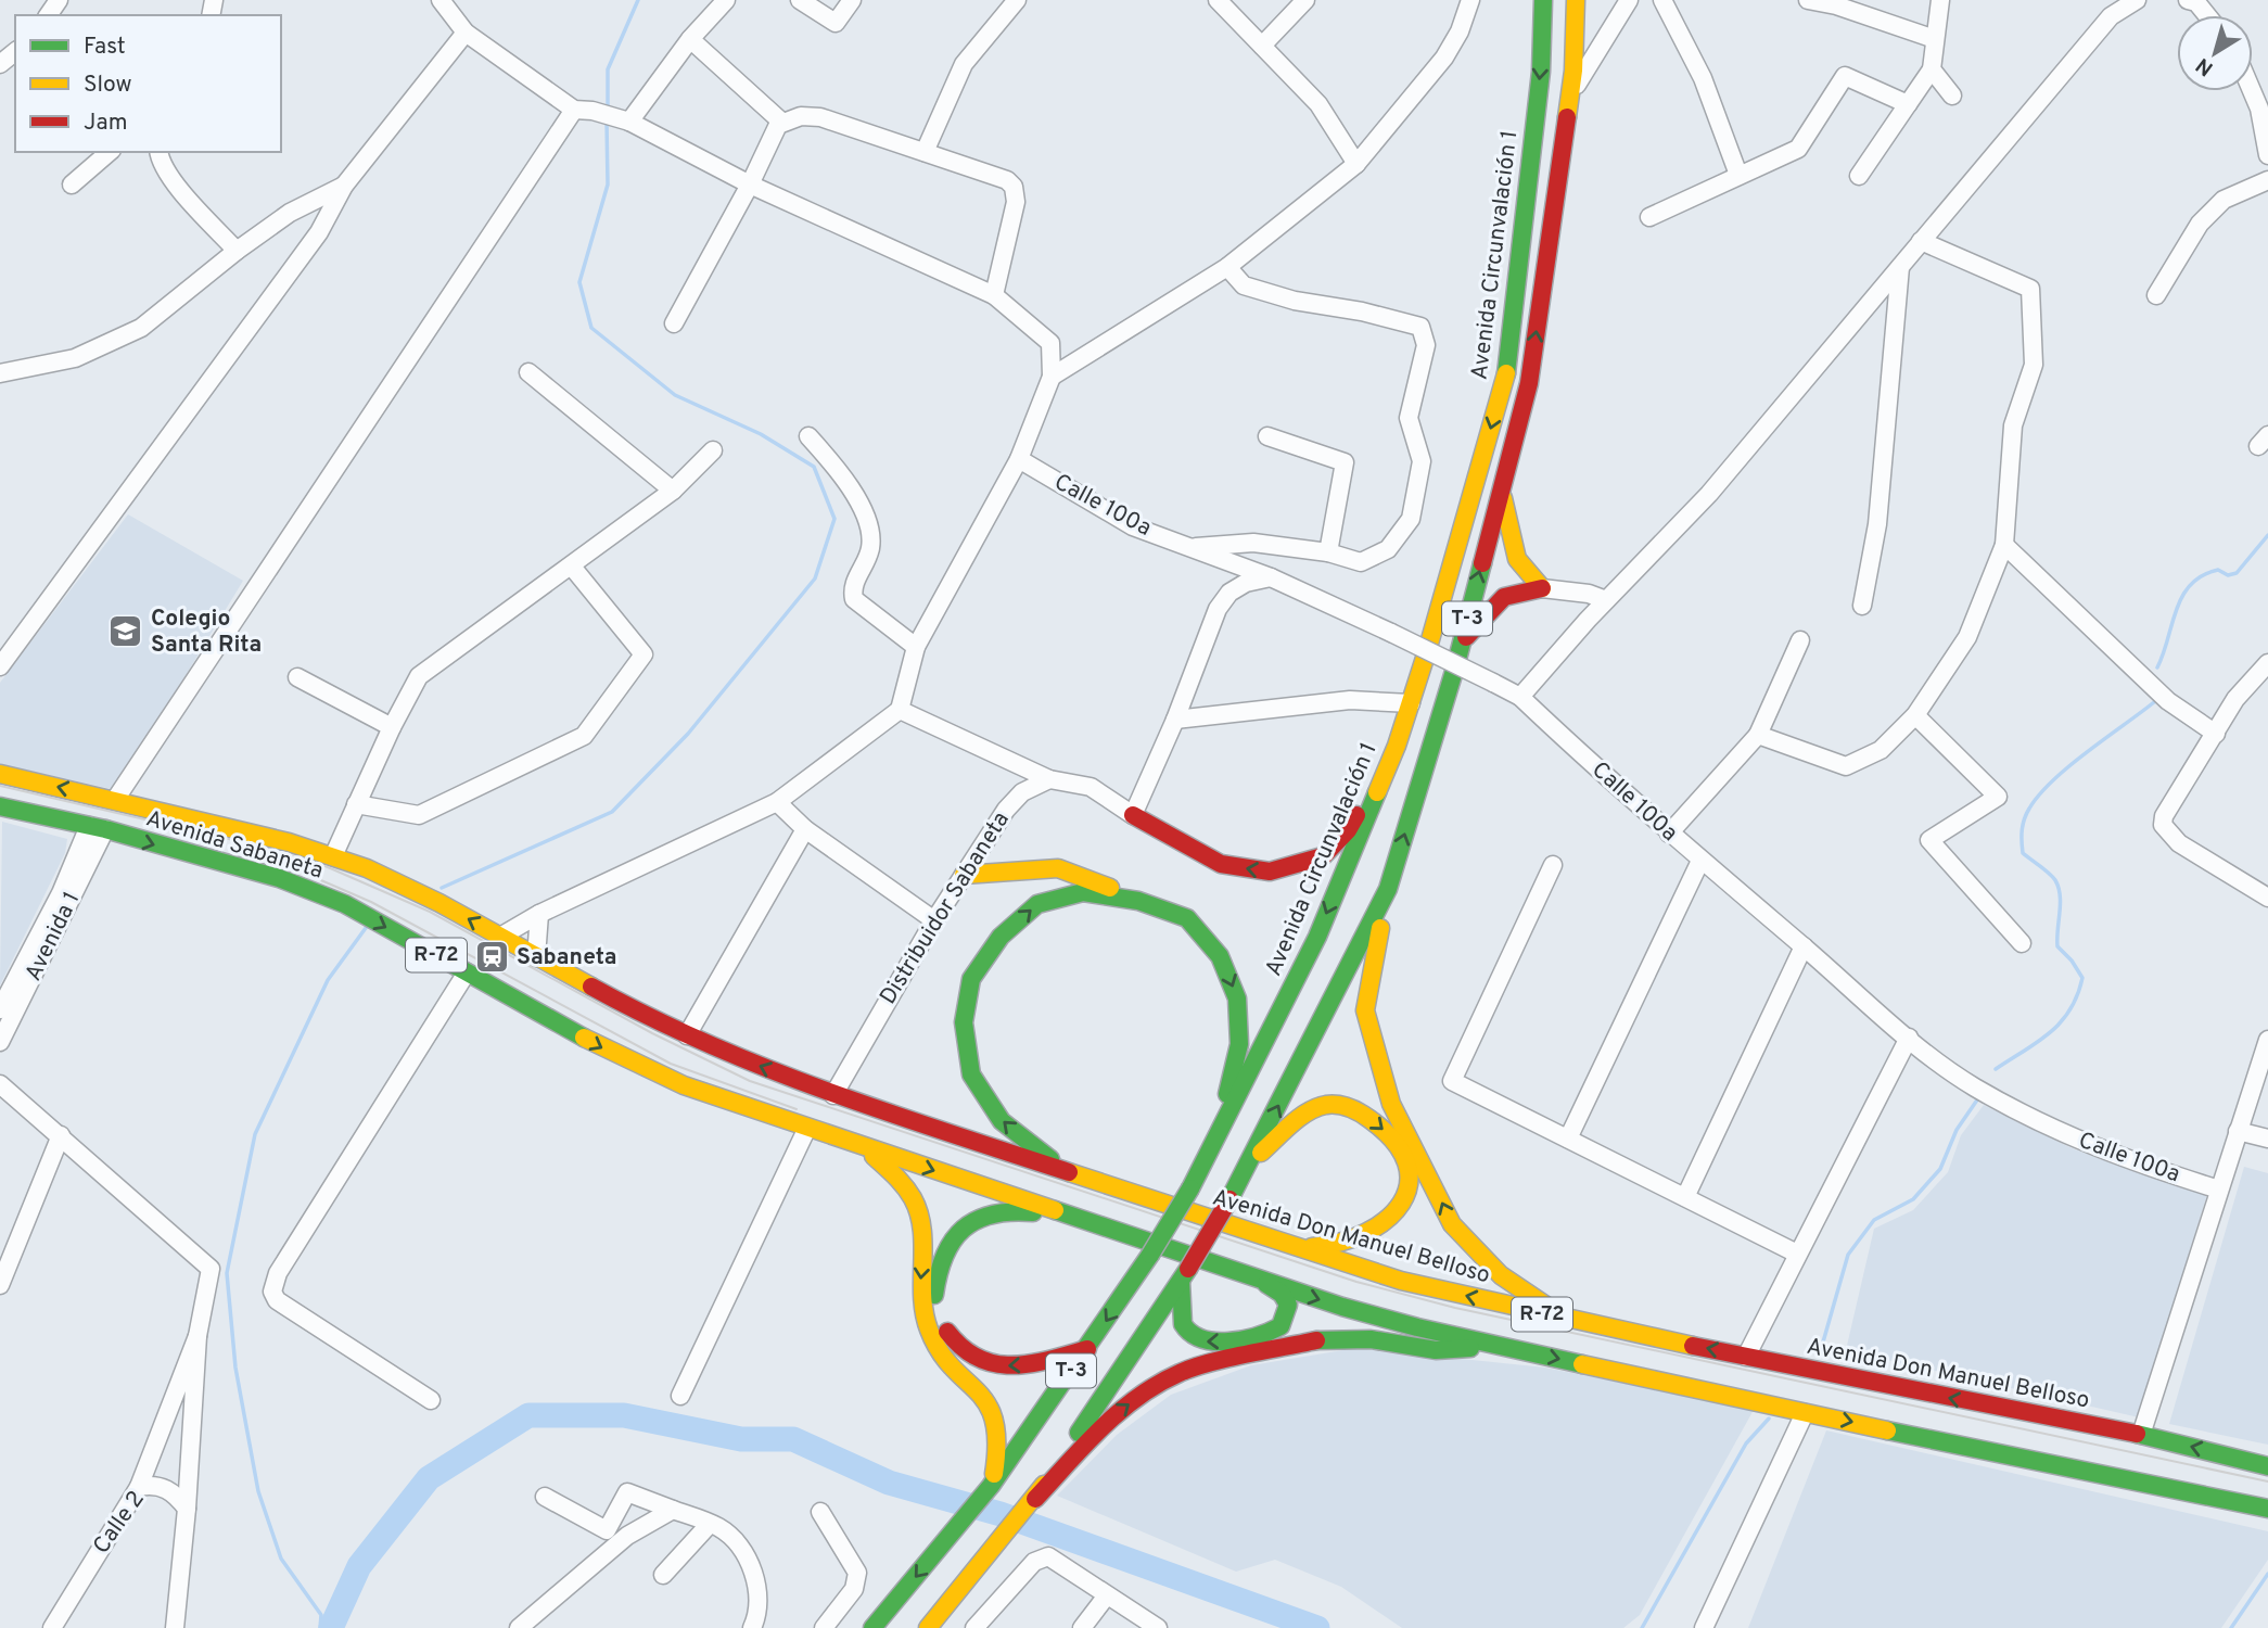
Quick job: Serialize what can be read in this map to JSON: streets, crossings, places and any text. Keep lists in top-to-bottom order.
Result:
{
  "streets": {
    "main road": [
      "Avenida Circunvalación 1",
      "T-3",
      "Avenida Sabaneta",
      "R-72",
      "Avenida Don Manuel Belloso"
    ],
    "street": [
      "Calle 100a",
      "Distribuidor Sabaneta",
      "Avenida 1",
      "Calle 2"
    ]
  },
  "crossings": [
    ["Avenida Sabaneta", "Distribuidor Sabaneta"],
    ["Avenida Sabaneta", "Avenida 1"],
    ["Avenida Sabaneta", "R-72"],
    ["Avenida Sabaneta", "Avenida Don Manuel Belloso"],
    ["Distribuidor Sabaneta", "Avenida Don Manuel Belloso"]
  ],
  "places": {
    "school or university": ["Colegio Santa Rita"],
    "station": ["Sabaneta"]
  },
  "legend": ["Fast", "Slow", "Jam"],
  "north": "bottom left"
}
